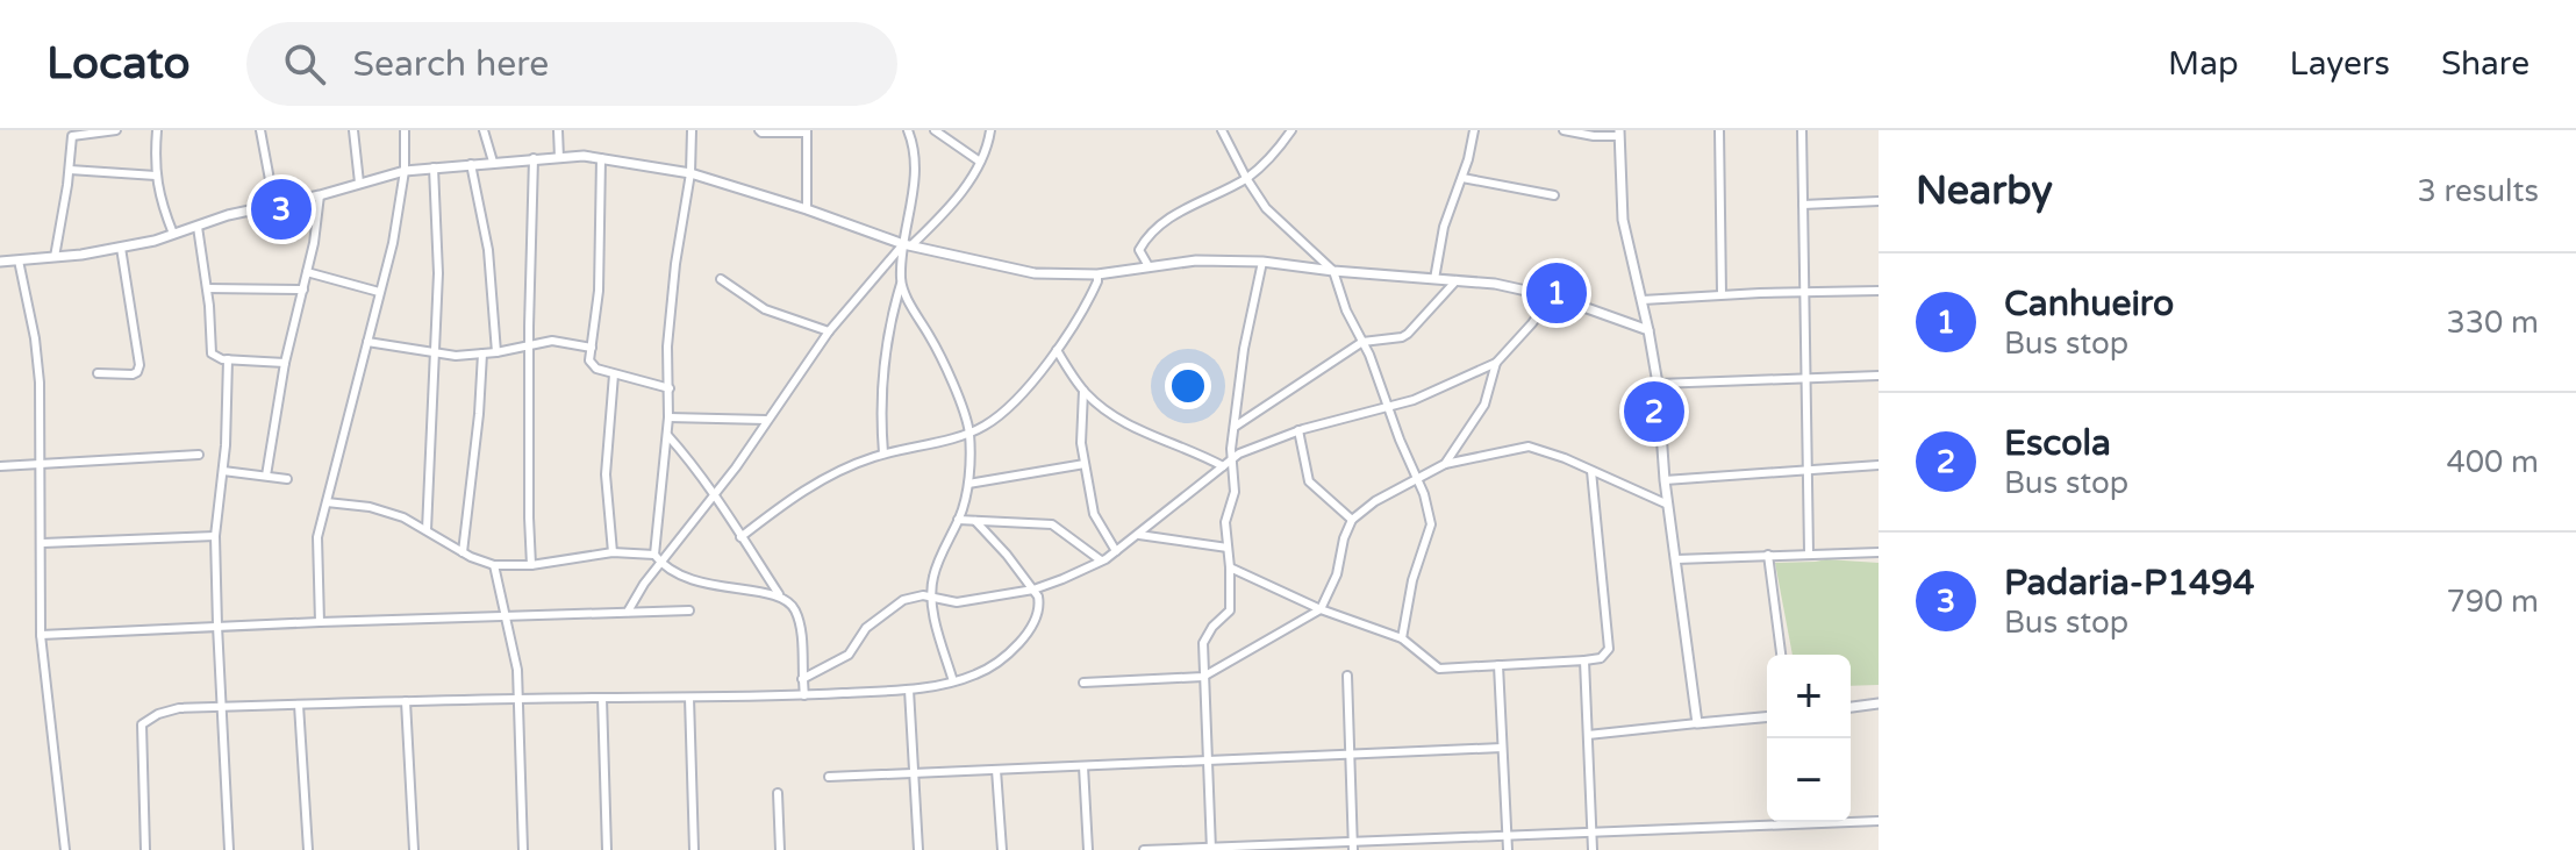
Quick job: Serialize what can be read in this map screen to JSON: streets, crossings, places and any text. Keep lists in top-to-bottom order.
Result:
{
  "page": {
    "header": "Locato",
    "search": "Search here",
    "nav": ["Map", "Layers", "Share"],
    "heading": ["Nearby", "3 results"],
    "pins": ["3", "1", "2"],
    "list": [
      {
        "mark": "1",
        "name": "Canhueiro",
        "note": "Bus stop",
        "value": "330 m"
      },
      {
        "mark": "2",
        "name": "Escola",
        "note": "Bus stop",
        "value": "400 m"
      },
      {
        "mark": "3",
        "name": "Padaria-P1494",
        "note": "Bus stop",
        "value": "790 m"
      }
    ],
    "map_buttons": ["+", "−"]
  }
}
